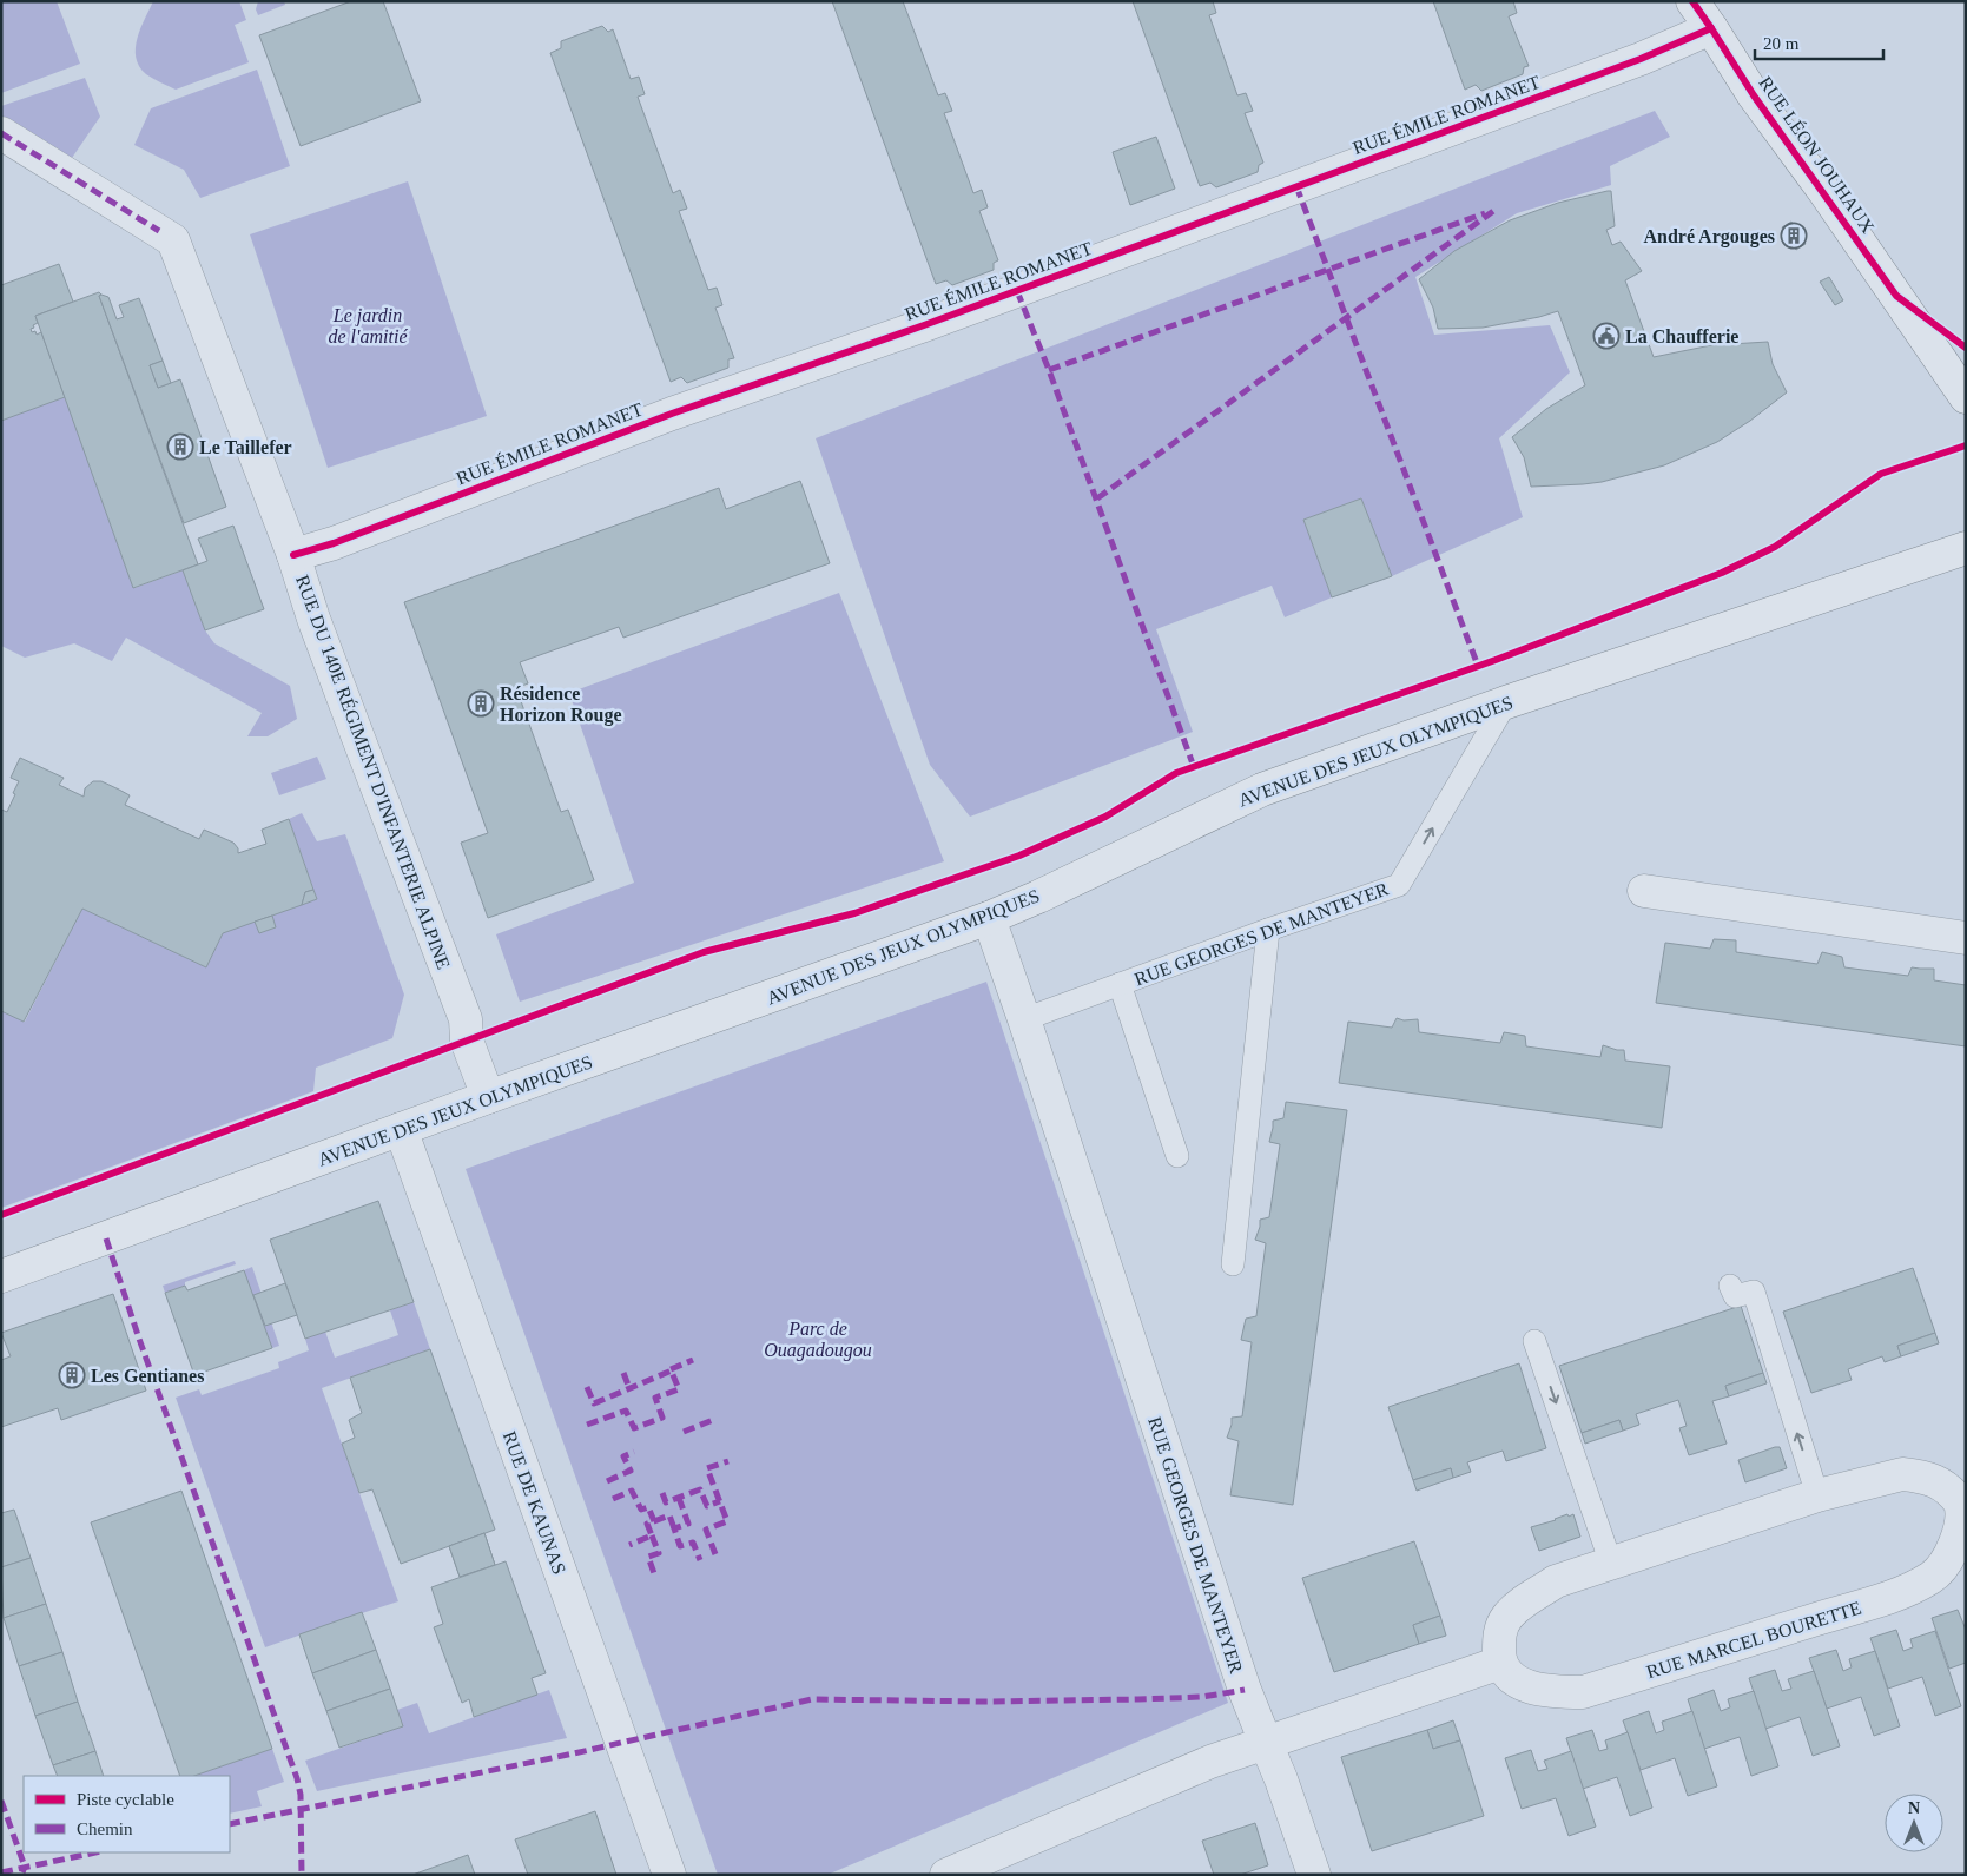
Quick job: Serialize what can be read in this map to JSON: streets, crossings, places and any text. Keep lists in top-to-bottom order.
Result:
{
  "streets": {
    "street": [
      "RUE ÉMILE ROMANET",
      "RUE LÉON JOUHAUX",
      "AVENUE DES JEUX OLYMPIQUES",
      "RUE DU 140E RÉGIMENT D'INFANTERIE ALPINE",
      "RUE GEORGES DE MANTEYER",
      "RUE DE KAUNAS",
      "RUE MARCEL BOURETTE"
    ]
  },
  "crossings": [
    ["RUE ÉMILE ROMANET", "RUE LÉON JOUHAUX"],
    ["RUE ÉMILE ROMANET", "RUE DU 140E RÉGIMENT D'INFANTERIE ALPINE"],
    ["AVENUE DES JEUX OLYMPIQUES", "RUE DU 140E RÉGIMENT D'INFANTERIE ALPINE"],
    ["AVENUE DES JEUX OLYMPIQUES", "RUE GEORGES DE MANTEYER"],
    ["AVENUE DES JEUX OLYMPIQUES", "RUE DE KAUNAS"]
  ],
  "parks": ["Le jardin de l'amitié", "Parc de Ouagadougou"],
  "places": {
    "building": [
      "André Argouges",
      "Le Taillefer",
      "Résidence Horizon Rouge",
      "Les Gentianes"
    ],
    "public building": ["La Chaufferie"]
  },
  "legend": ["Piste cyclable", "Chemin"],
  "scale_bar": "20 m",
  "north": "top"
}
